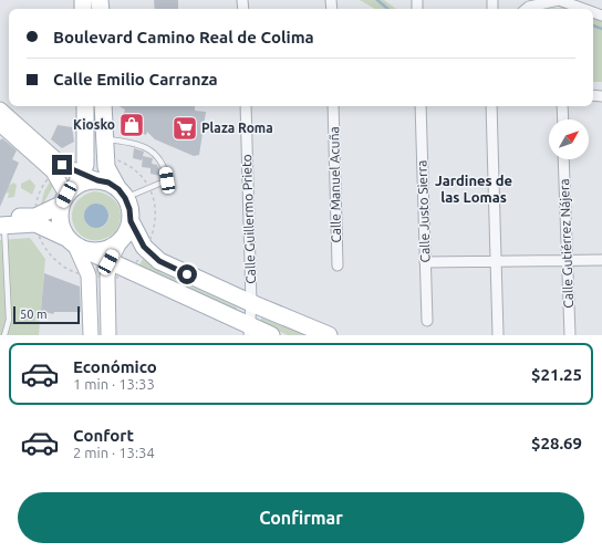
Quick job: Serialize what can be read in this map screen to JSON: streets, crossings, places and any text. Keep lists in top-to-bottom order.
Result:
{
  "streets": {
    "street": [
      "Calle Manuel Acuña",
      "Calle Justo Sierra",
      "Calle Guillermo Prieto",
      "Calle Gutiérrez Nájera"
    ]
  },
  "districts": ["Jardines de las Lomas"],
  "places": {
    "shop": ["Kiosko"],
    "supermarket": ["Plaza Roma"]
  },
  "scale_bar": "50 m",
  "north": "top right",
  "page": {
    "banner": ["Boulevard Camino Real de Colima", "Calle Emilio Carranza"],
    "scale": "50 m",
    "list": [
      {
        "name": "Económico",
        "note": "1 min · 13:33",
        "value": "$21.25"
      },
      {
        "name": "Confort",
        "note": "2 min · 13:34",
        "value": "$28.69"
      }
    ],
    "buttons": "Confirmar"
  }
}
